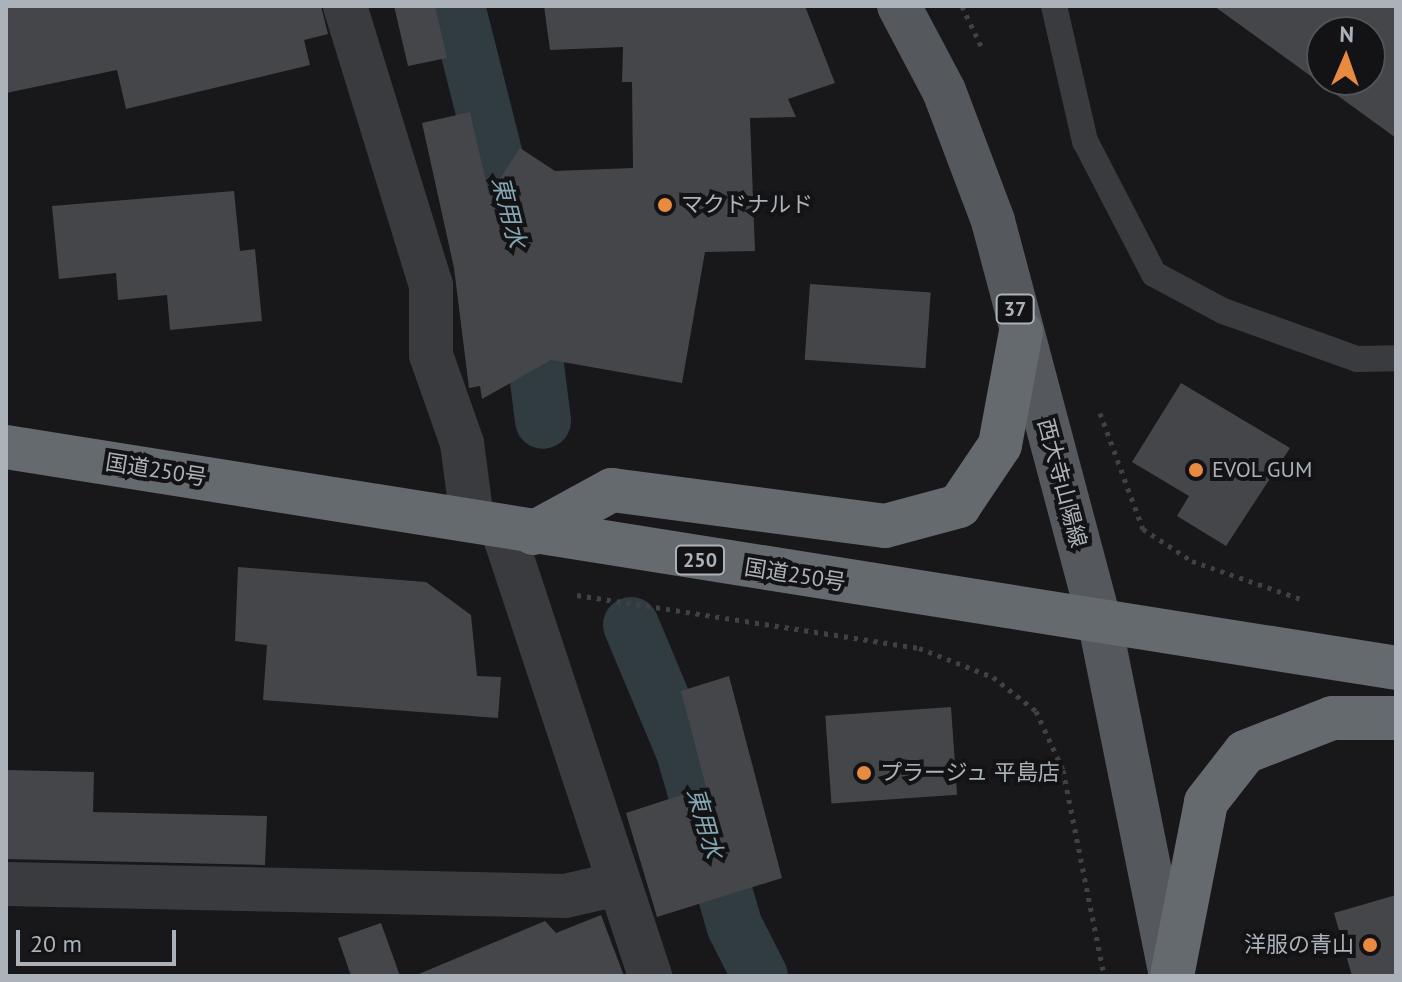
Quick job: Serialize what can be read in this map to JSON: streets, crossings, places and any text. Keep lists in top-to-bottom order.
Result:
{
  "streets": {
    "highway": ["国道250号", "250"],
    "main road": ["37", "西大寺山陽線"]
  },
  "crossings": [
    ["国道250号", "西大寺山陽線"]
  ],
  "water": ["東用水"],
  "places": [
    "マクドナルド",
    "EVOL GUM",
    "プラージュ 平島店",
    "洋服の青山"
  ],
  "scale_bar": "20 m",
  "north": "top"
}
